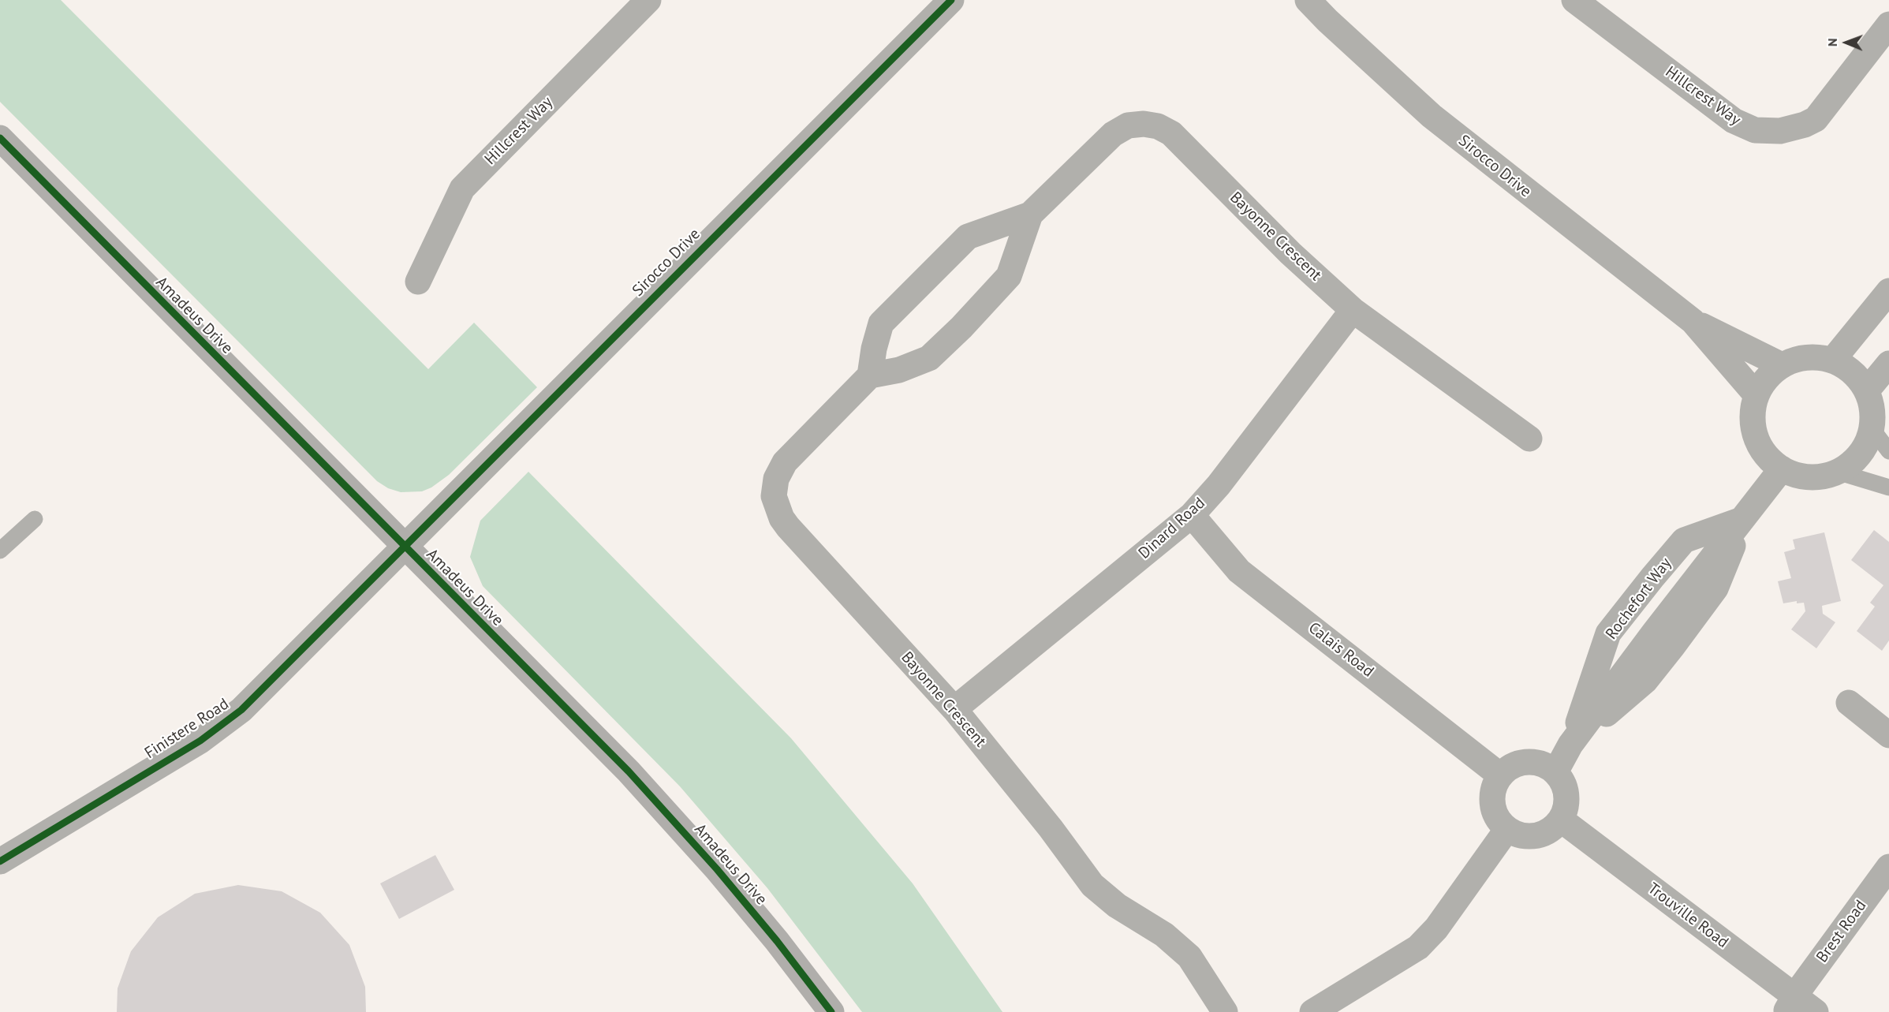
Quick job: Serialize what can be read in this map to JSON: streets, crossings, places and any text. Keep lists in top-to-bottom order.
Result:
{
  "streets": {
    "street": [
      "Hillcrest Way",
      "Sirocco Drive",
      "Bayonne Crescent",
      "Amadeus Drive",
      "Dinard Road",
      "Rochefort Way",
      "Calais Road",
      "Finistere Road",
      "Trouville Road",
      "Brest Road"
    ]
  },
  "crossings": [
    ["Sirocco Drive", "Amadeus Drive"],
    ["Sirocco Drive", "Rochefort Way"],
    ["Sirocco Drive", "Finistere Road"],
    ["Bayonne Crescent", "Dinard Road"],
    ["Amadeus Drive", "Finistere Road"],
    ["Dinard Road", "Calais Road"],
    ["Calais Road", "Trouville Road"],
    ["Trouville Road", "Brest Road"]
  ],
  "north": "left"
}
